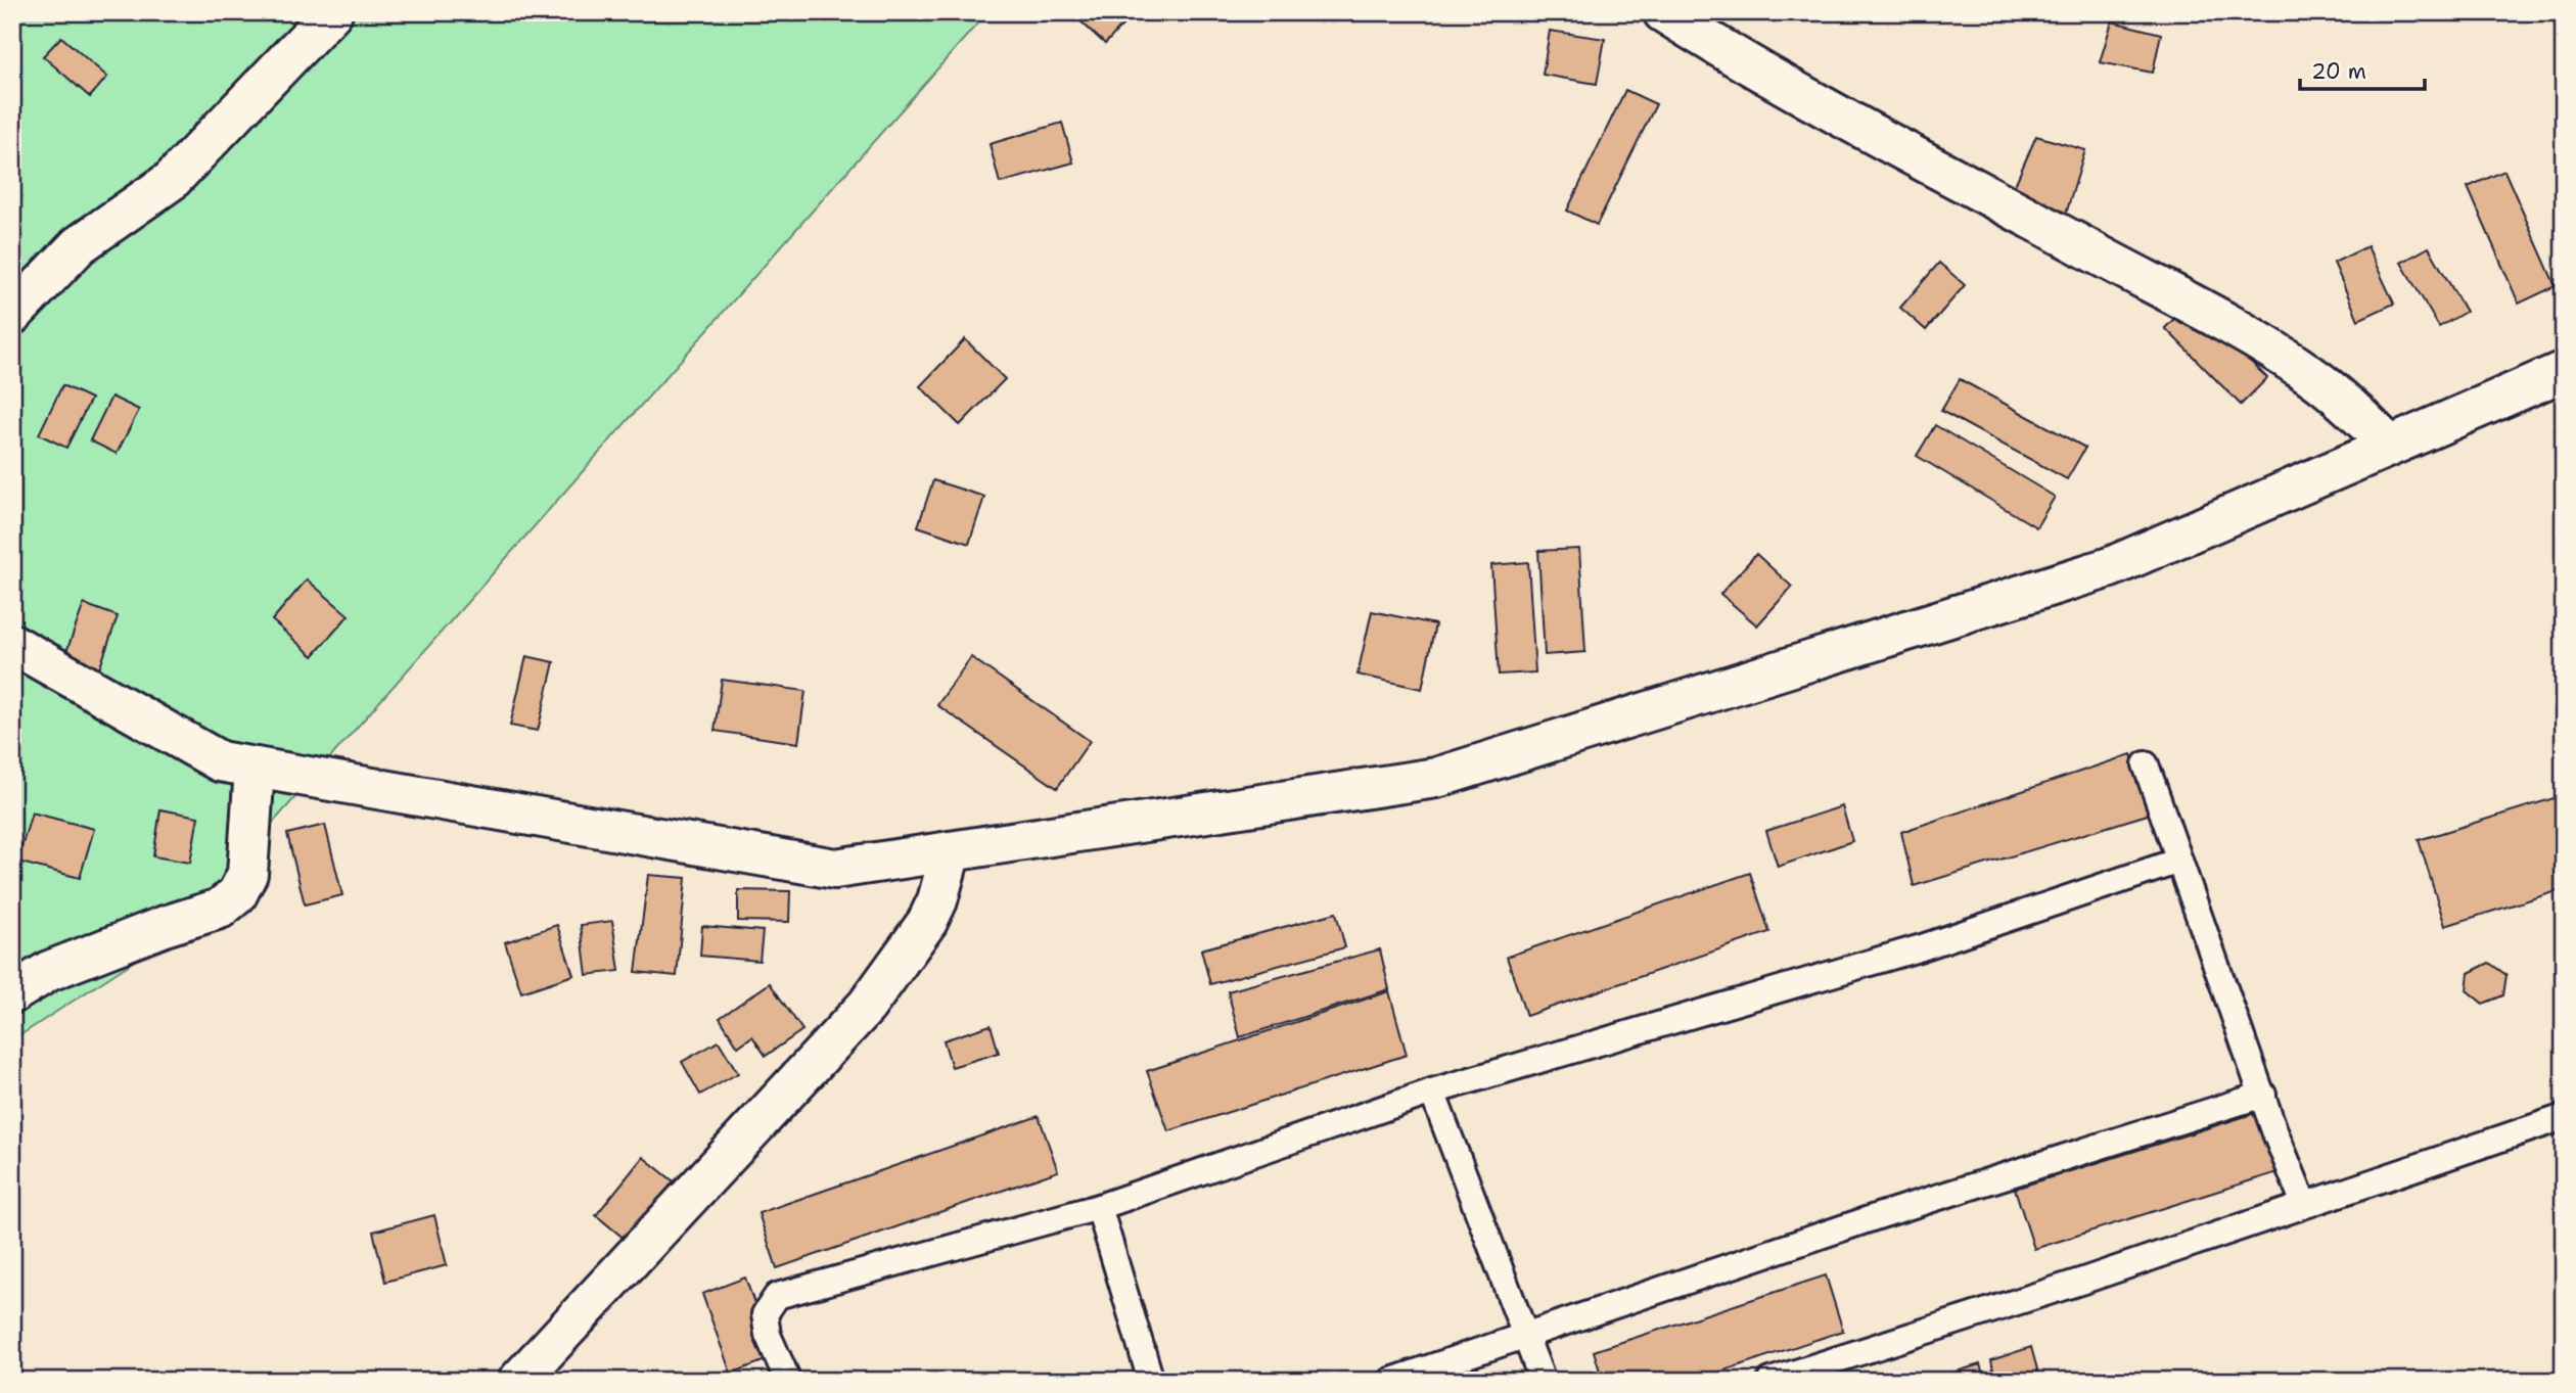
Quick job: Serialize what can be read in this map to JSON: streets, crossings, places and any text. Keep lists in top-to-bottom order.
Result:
{
  "scale_bar": "20 m"
}
